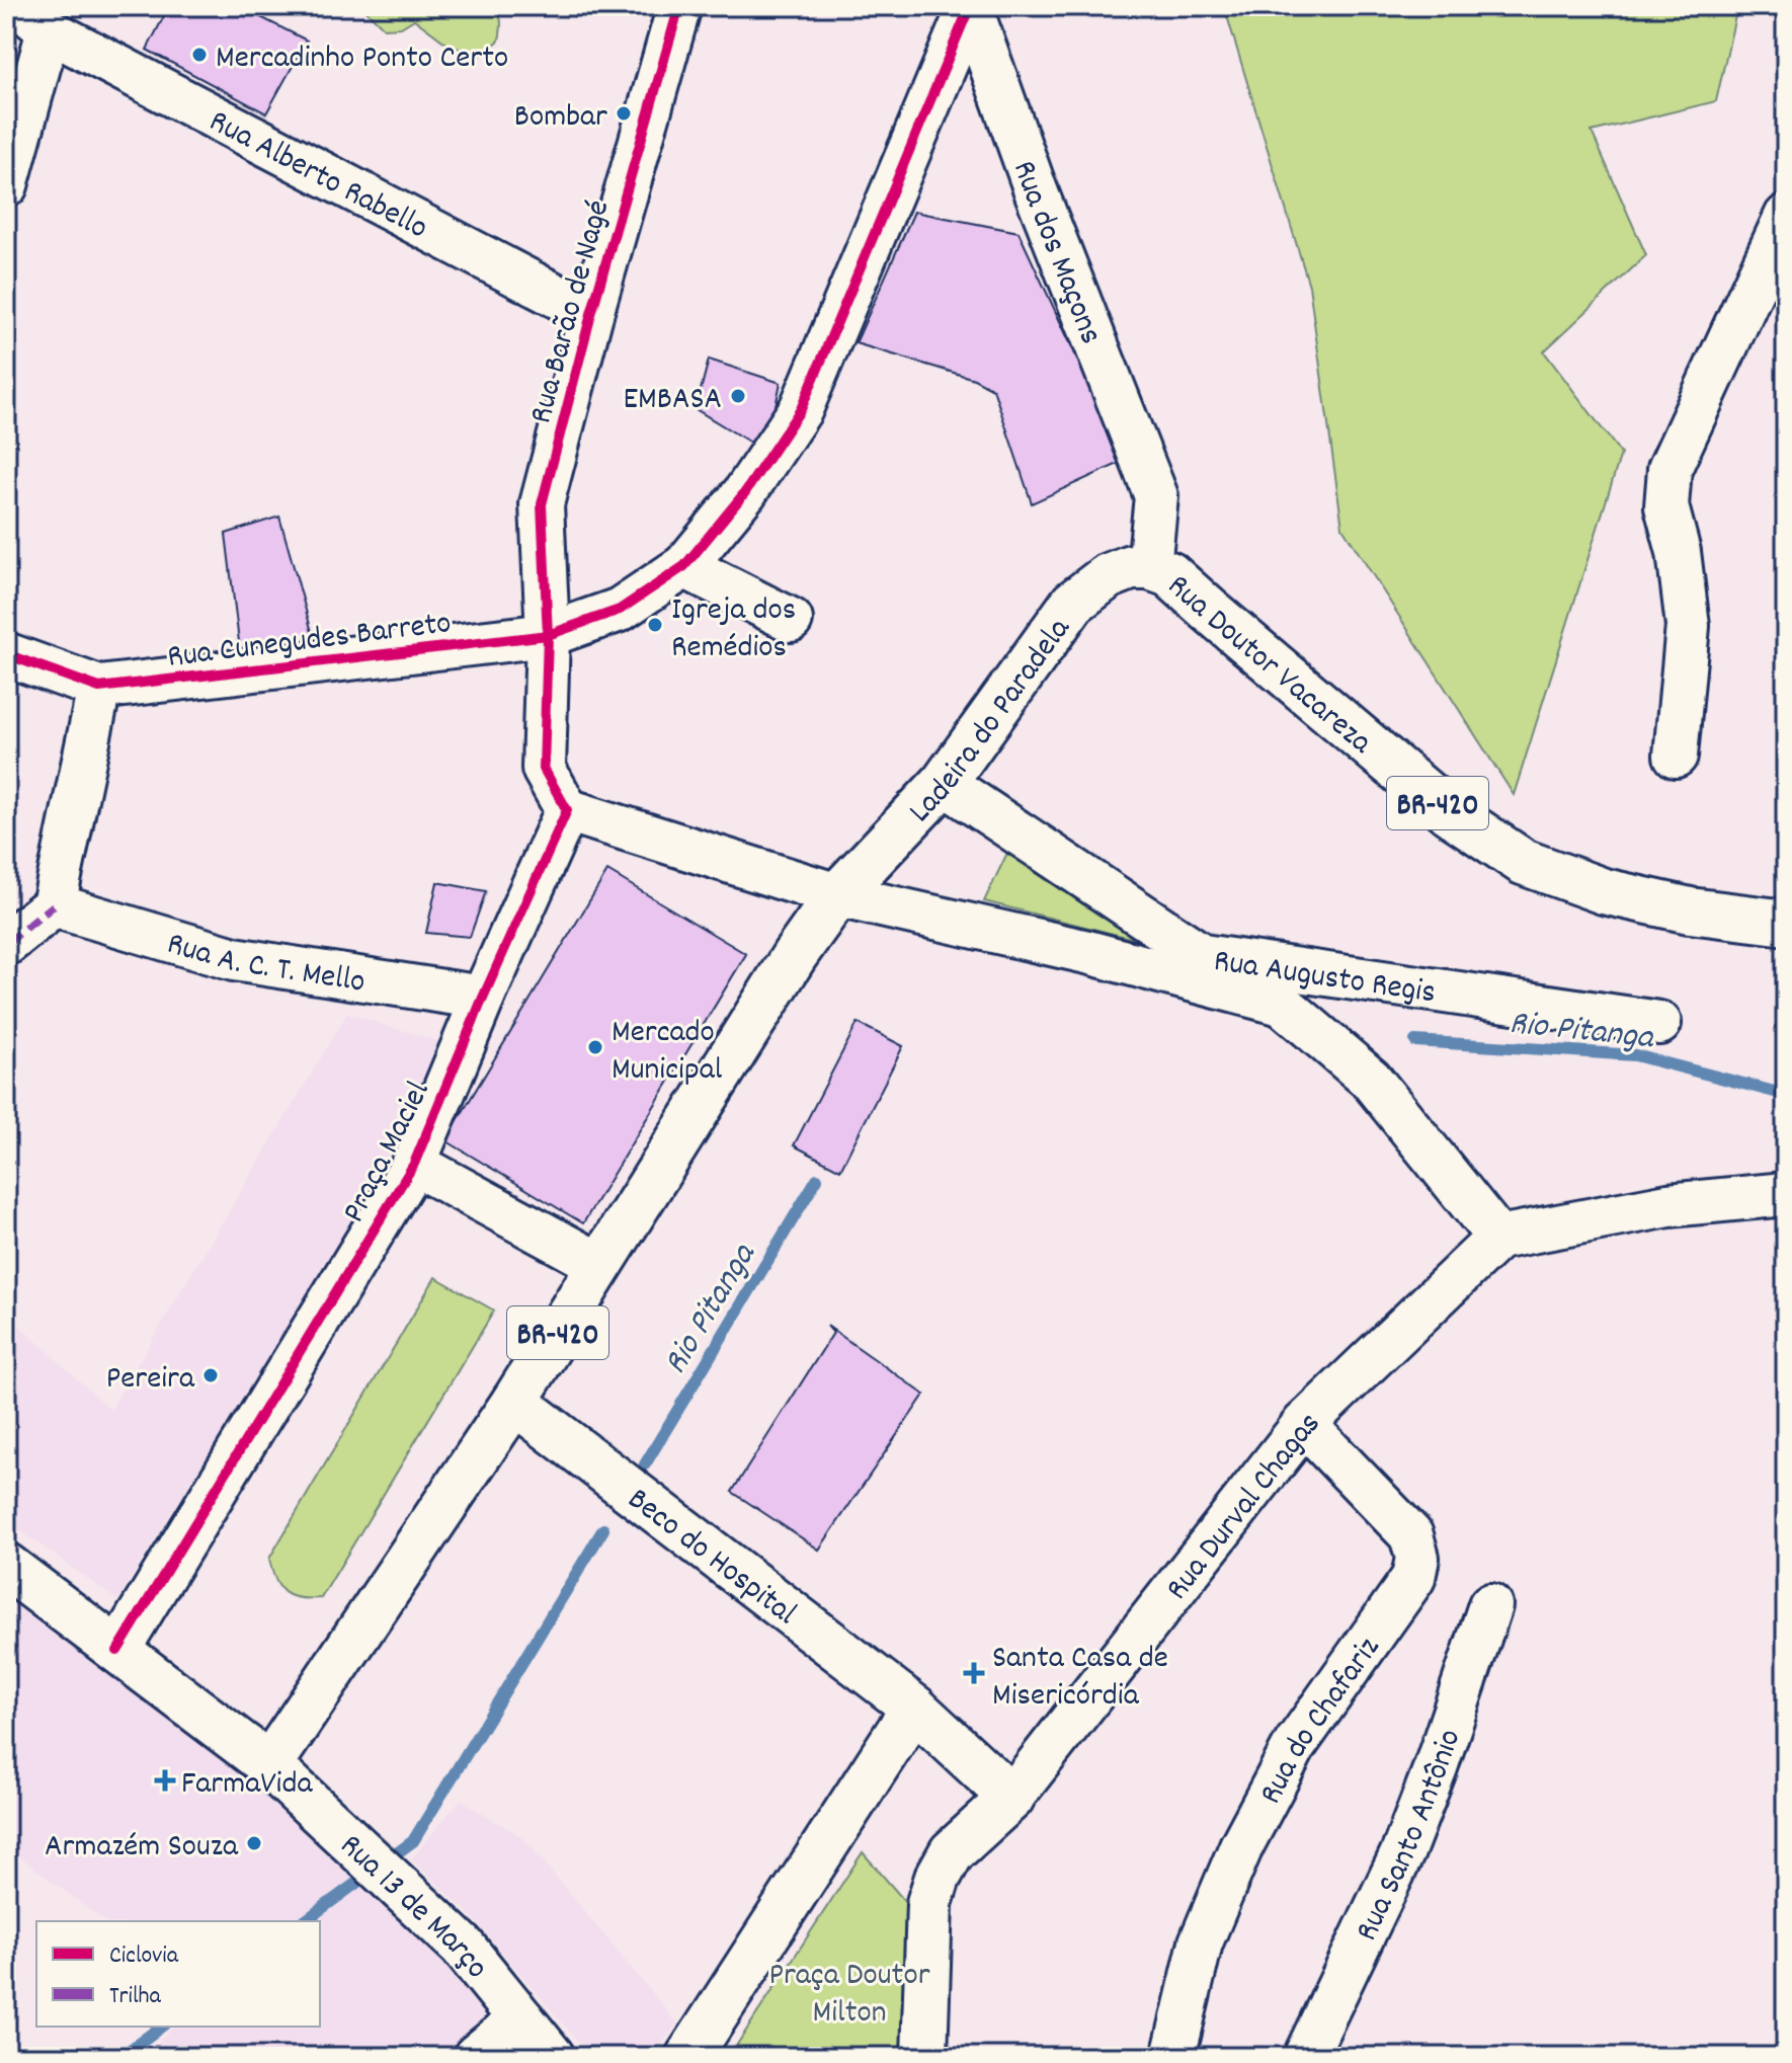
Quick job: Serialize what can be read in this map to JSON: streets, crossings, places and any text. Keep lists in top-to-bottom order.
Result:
{
  "streets": {
    "main road": [
      "Rua Doutor Vacareza",
      "Ladeira do Paradela",
      "BR-420",
      "Beco do Hospital",
      "Rua 13 de Março"
    ],
    "street": [
      "Rua Alberto Rabello",
      "Rua dos Maçons",
      "Rua Barão de Nagé",
      "Rua Cunegudes Barreto",
      "Rua A. C. T. Mello",
      "Rua Augusto Regis",
      "Praça Maciel",
      "Rua Durval Chagas",
      "Rua do Chafariz",
      "Rua Santo Antônio"
    ]
  },
  "crossings": [
    ["Rua Alberto Rabello", "Rua Barão de Nagé"],
    ["Rua dos Maçons", "Rua Cunegudes Barreto"],
    ["Rua dos Maçons", "Rua Doutor Vacareza"],
    ["Rua dos Maçons", "Ladeira do Paradela"],
    ["Rua Barão de Nagé", "Rua Cunegudes Barreto"],
    ["Rua Doutor Vacareza", "Ladeira do Paradela"],
    ["Ladeira do Paradela", "BR-420"],
    ["Ladeira do Paradela", "Rua Augusto Regis"],
    ["BR-420", "Praça Maciel"],
    ["BR-420", "Beco do Hospital"],
    ["BR-420", "Rua 13 de Março"],
    ["Rua A. C. T. Mello", "Praça Maciel"],
    ["Rua Durval Chagas", "Rua do Chafariz"]
  ],
  "water": ["Rio Pitanga"],
  "parks": ["Praça Doutor Milton"],
  "places": {
    "other": [
      "Mercadinho Ponto Certo",
      "Bombar",
      "EMBASA",
      "Igreja dos Remédios",
      "Mercado Municipal",
      "Pereira",
      "Armazém Souza"
    ],
    "health": ["Santa Casa de Misericórdia", "FarmaVida"]
  },
  "legend": ["Ciclovia", "Trilha"]
}
